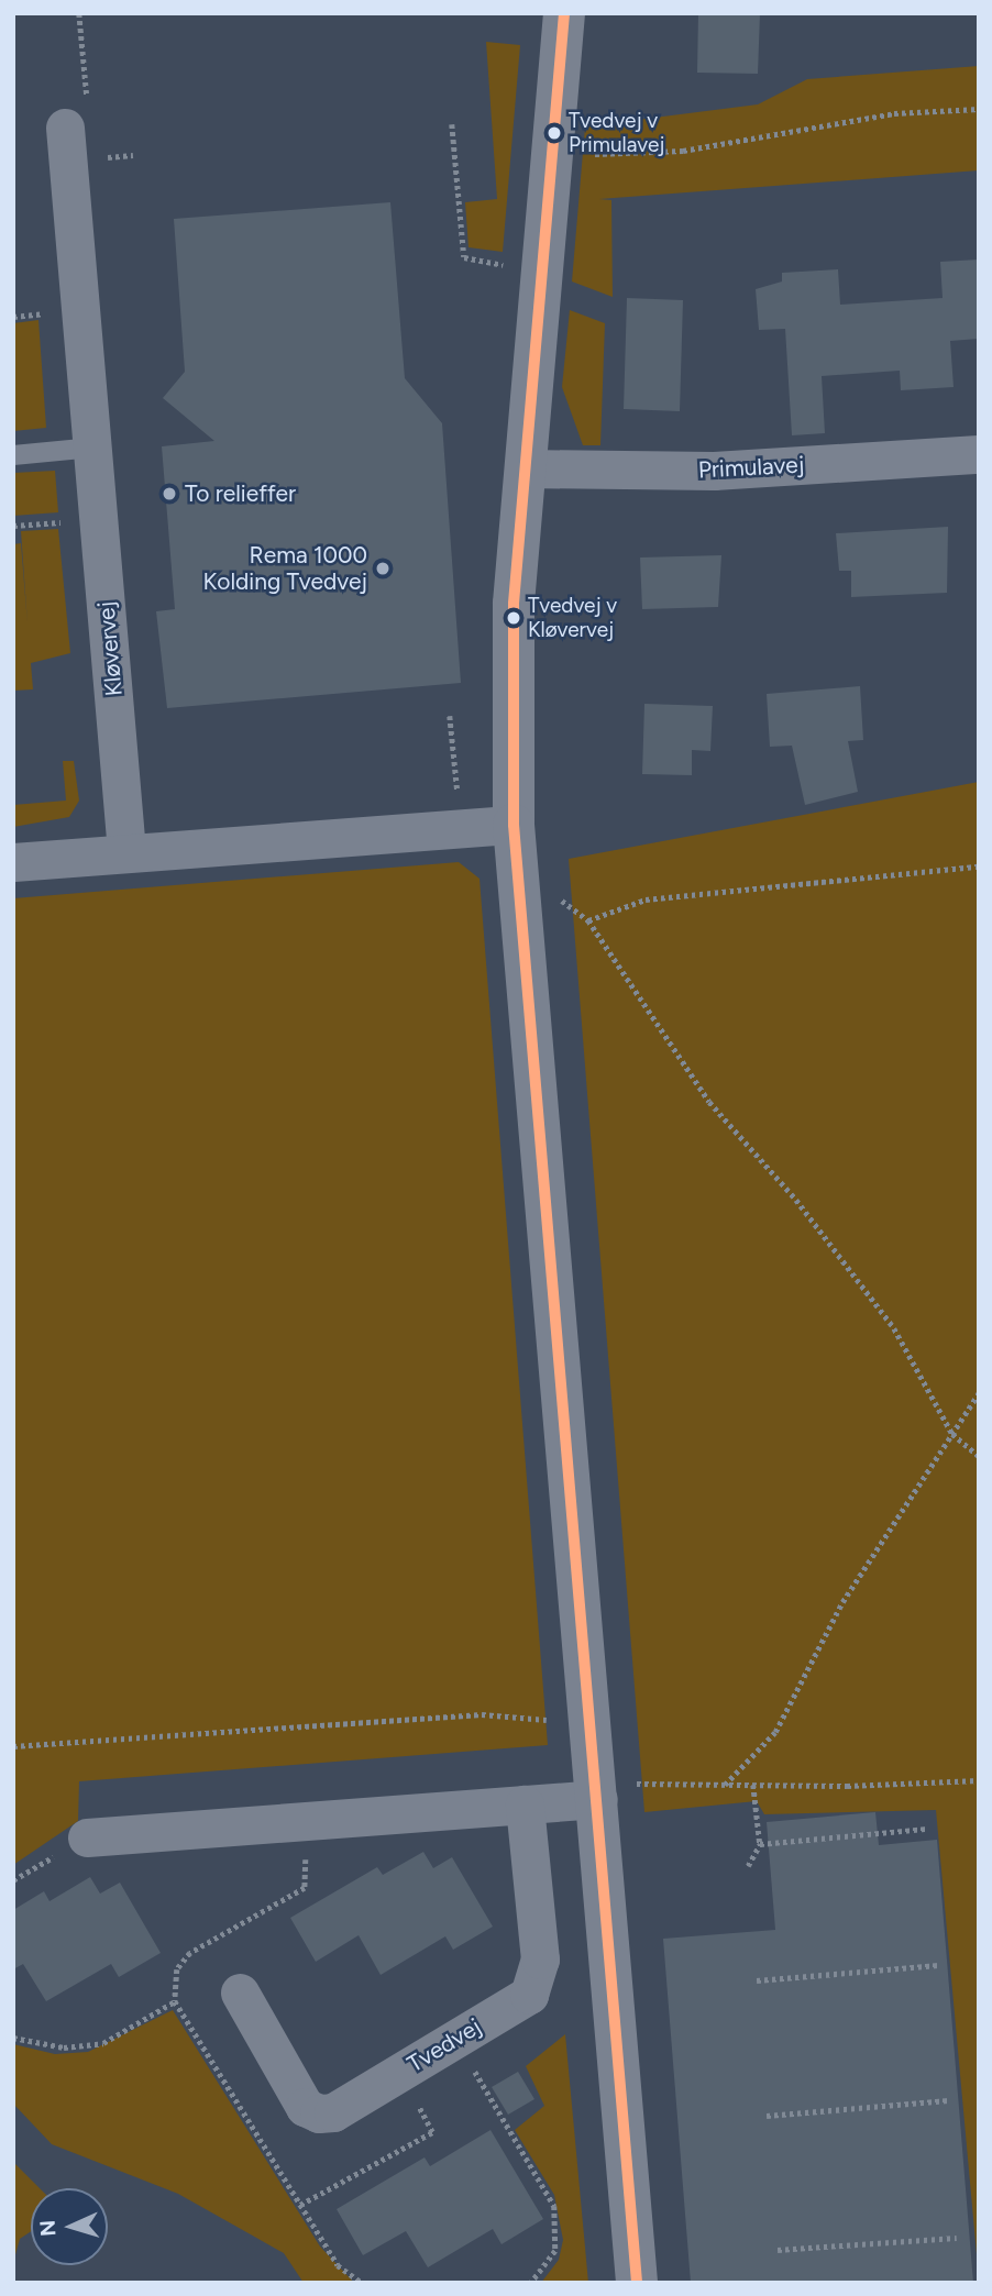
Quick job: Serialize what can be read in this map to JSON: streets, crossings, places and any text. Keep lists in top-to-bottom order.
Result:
{
  "streets": {
    "street": ["Primulavej", "Kløvervej", "Tvedvej"]
  },
  "places": [
    "Tvedvej v Primulavej",
    "To relieffer",
    "Rema 1000 Kolding Tvedvej",
    "Tvedvej v Kløvervej"
  ],
  "north": "left"
}
